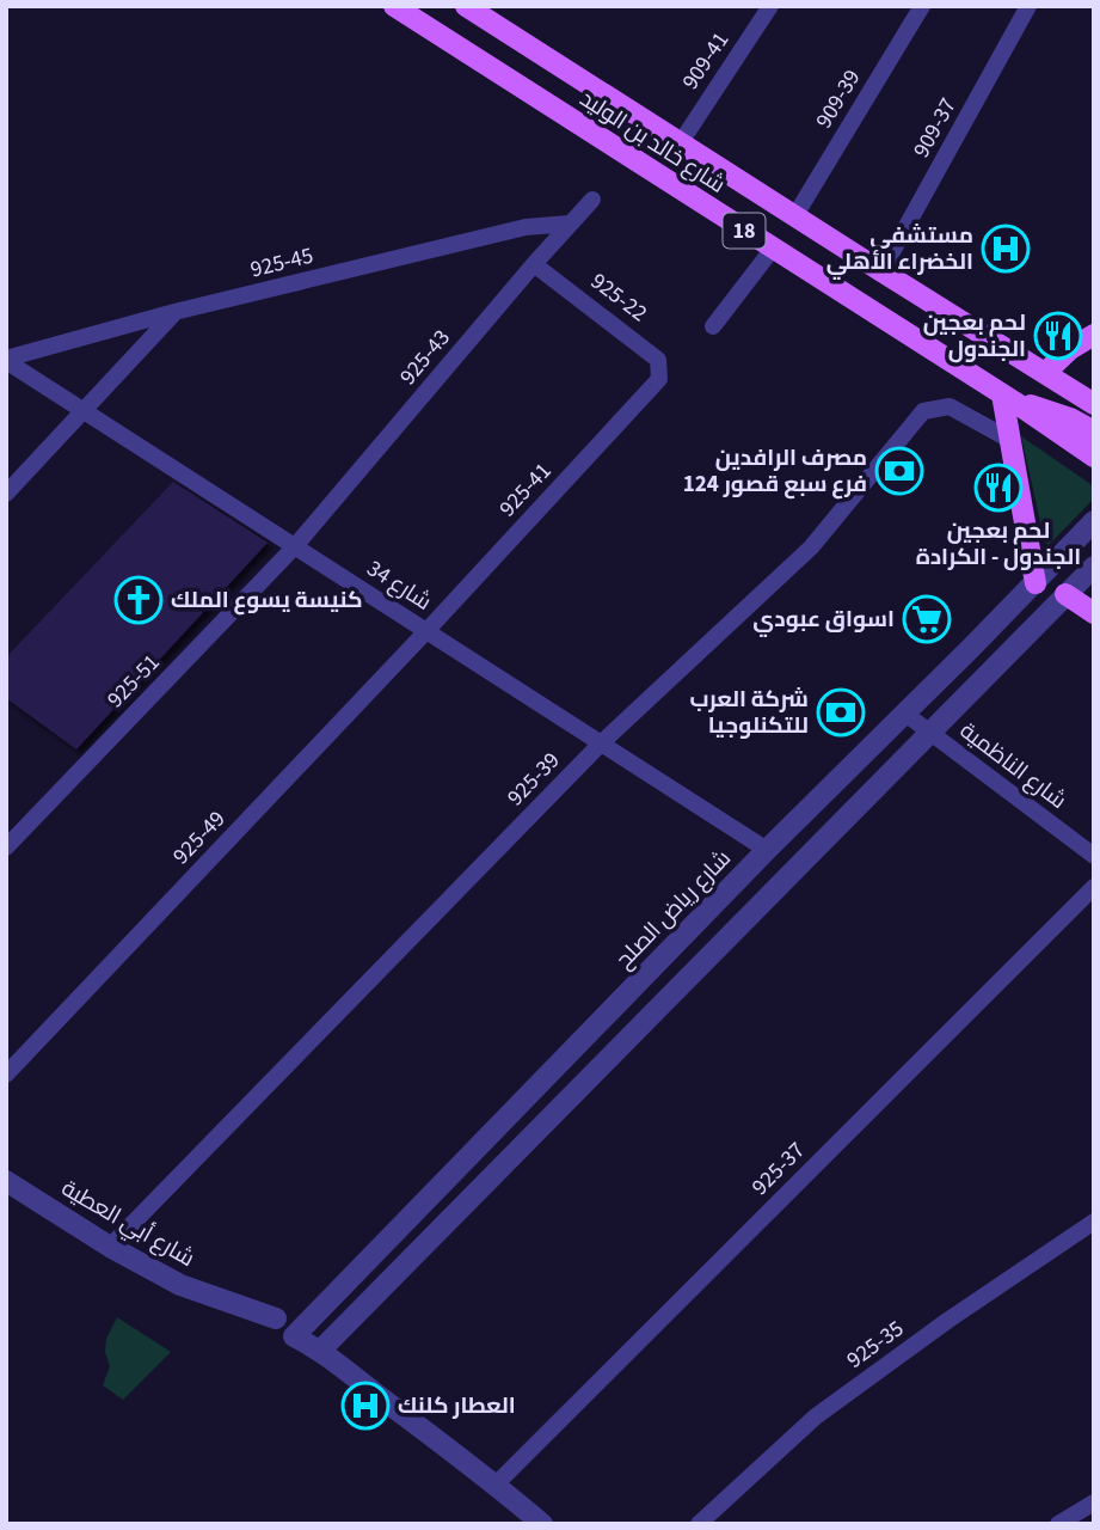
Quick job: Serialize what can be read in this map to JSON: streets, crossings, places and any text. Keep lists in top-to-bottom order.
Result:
{
  "streets": {
    "main road": ["شارع خالد بن الوليد", "18"],
    "street": [
      "909-41",
      "909-39",
      "909-37",
      "925-45",
      "925-22",
      "925-43",
      "925-41",
      "شارع 34",
      "925-51",
      "شارع الناظمية",
      "925-39",
      "925-49",
      "شارع رياض الصلح",
      "925-37",
      "شارع أبي العطية",
      "925-35"
    ]
  },
  "crossings": [
    ["909-41", "شارع خالد بن الوليد"],
    ["909-39", "شارع خالد بن الوليد"],
    ["909-37", "شارع خالد بن الوليد"],
    ["925-45", "925-43"],
    ["925-45", "شارع 34"],
    ["925-22", "925-43"],
    ["925-22", "925-41"],
    ["925-43", "شارع 34"],
    ["925-43", "925-51"],
    ["925-41", "شارع 34"],
    ["925-41", "925-49"],
    ["شارع 34", "925-51"],
    ["شارع 34", "925-39"],
    ["شارع 34", "925-49"],
    ["شارع 34", "شارع رياض الصلح"],
    ["شارع الناظمية", "شارع رياض الصلح"],
    ["925-39", "شارع أبي العطية"]
  ],
  "places": {
    "hospital": ["مستشفى الخضراء الأهلي", "العطار كلنك"],
    "restaurant": ["لحم بعجين الجندول", "لحم بعجين الجندول - الكرادة"],
    "bank": ["مصرف الرافدين فرع سبع قصور 124", "شركة العرب للتكنلوجيا"],
    "church": ["كنيسة يسوع الملك"],
    "supermarket": ["اسواق عبودي"]
  }
}
